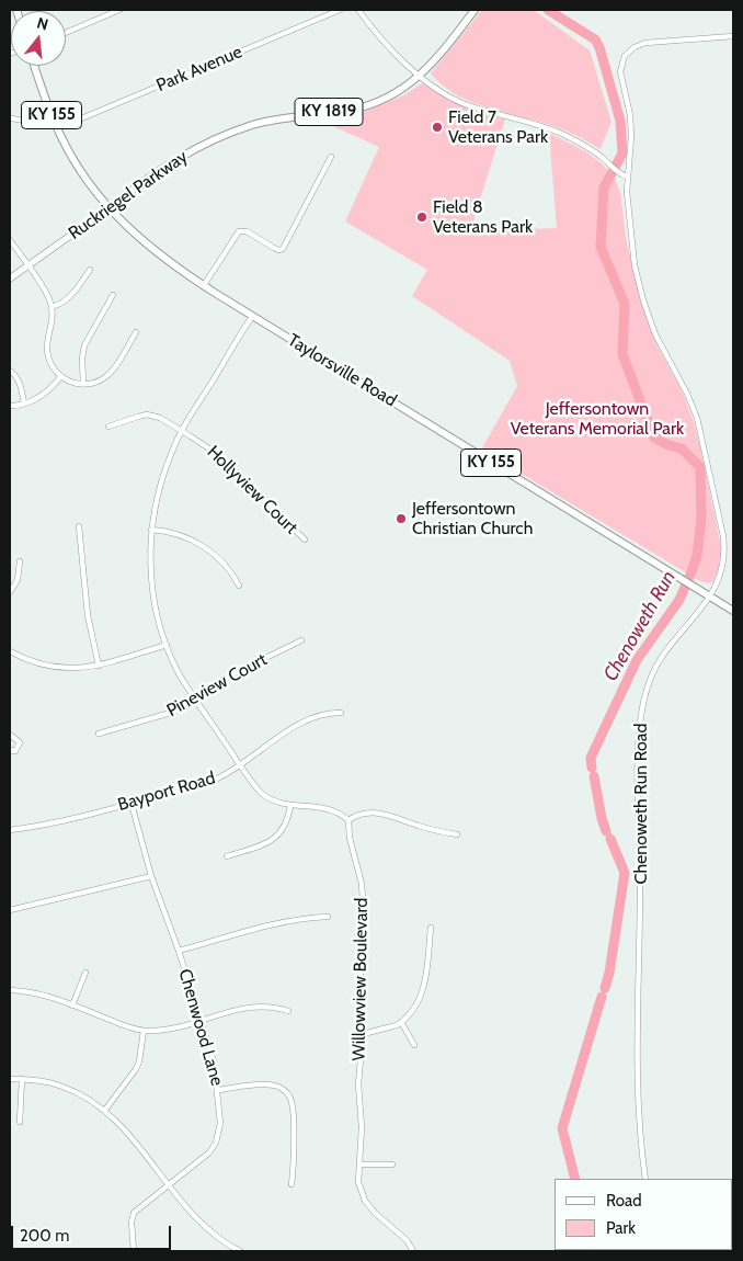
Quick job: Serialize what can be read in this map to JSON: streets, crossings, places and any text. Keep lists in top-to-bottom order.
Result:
{
  "streets": {
    "main road": [
      "KY 1819",
      "KY 155",
      "Ruckriegel Parkway",
      "Taylorsville Road"
    ],
    "street": [
      "Park Avenue",
      "Hollyview Court",
      "Pineview Court",
      "Bayport Road",
      "Chenoweth Run Road",
      "Willowview Boulevard",
      "Chenwood Lane"
    ]
  },
  "crossings": [
    ["Park Avenue", "Taylorsville Road"],
    ["Ruckriegel Parkway", "Taylorsville Road"],
    ["Taylorsville Road", "Chenoweth Run Road"],
    ["Bayport Road", "Chenwood Lane"]
  ],
  "water": ["Chenoweth Run"],
  "parks": ["Jeffersontown Veterans Memorial Park"],
  "places": ["Field 7 Veterans Park", "Field 8 Veterans Park", "Jeffersontown Christian Church"],
  "legend": ["Road", "Park"],
  "scale_bar": "200 m",
  "north": "top"
}
